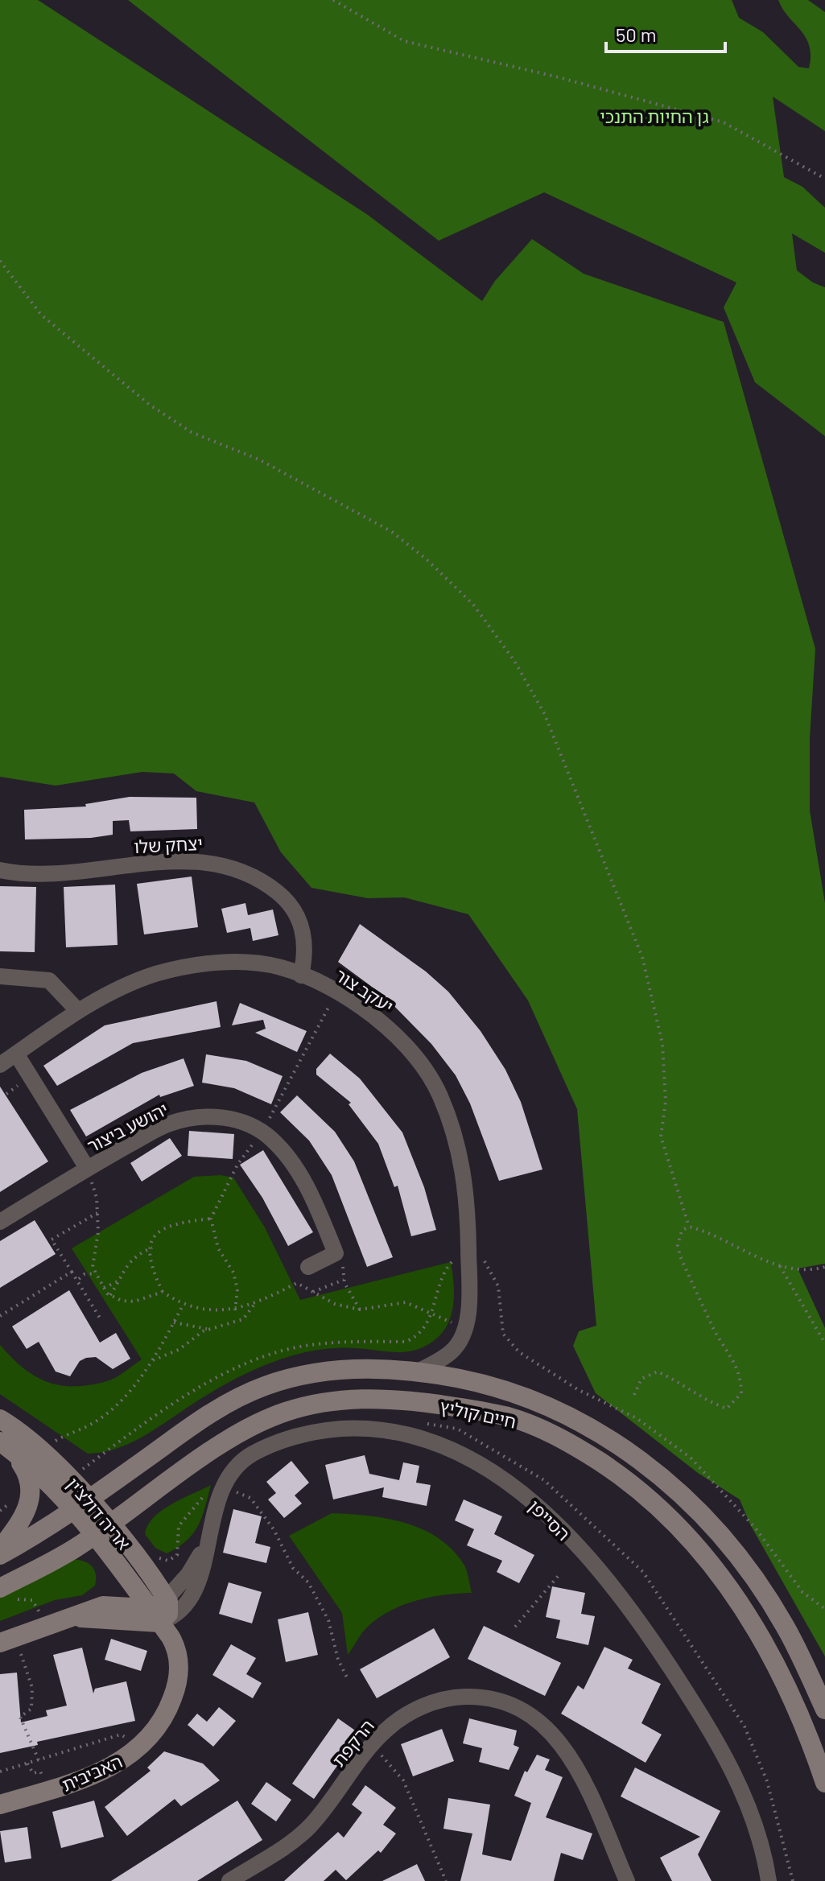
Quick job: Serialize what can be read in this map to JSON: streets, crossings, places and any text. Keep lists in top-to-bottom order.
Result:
{
  "streets": {
    "main road": [
      "חיים קוליץ",
      "אריה דולצ'ין",
      "הסייפן",
      "האביבית"
    ],
    "street": [
      "יצחק שלו",
      "יעקב צור",
      "יהושע ביצור",
      "הרקפת"
    ]
  },
  "crossings": [
    ["יצחק שלו", "יעקב צור"],
    ["יעקב צור", "חיים קוליץ"],
    ["חיים קוליץ", "אריה דולצ'ין"],
    ["אריה דולצ'ין", "הסייפן"],
    ["אריה דולצ'ין", "האביבית"],
    ["הסייפן", "האביבית"]
  ],
  "parks": ["גן החיות התנכי"],
  "scale_bar": "50 m"
}
